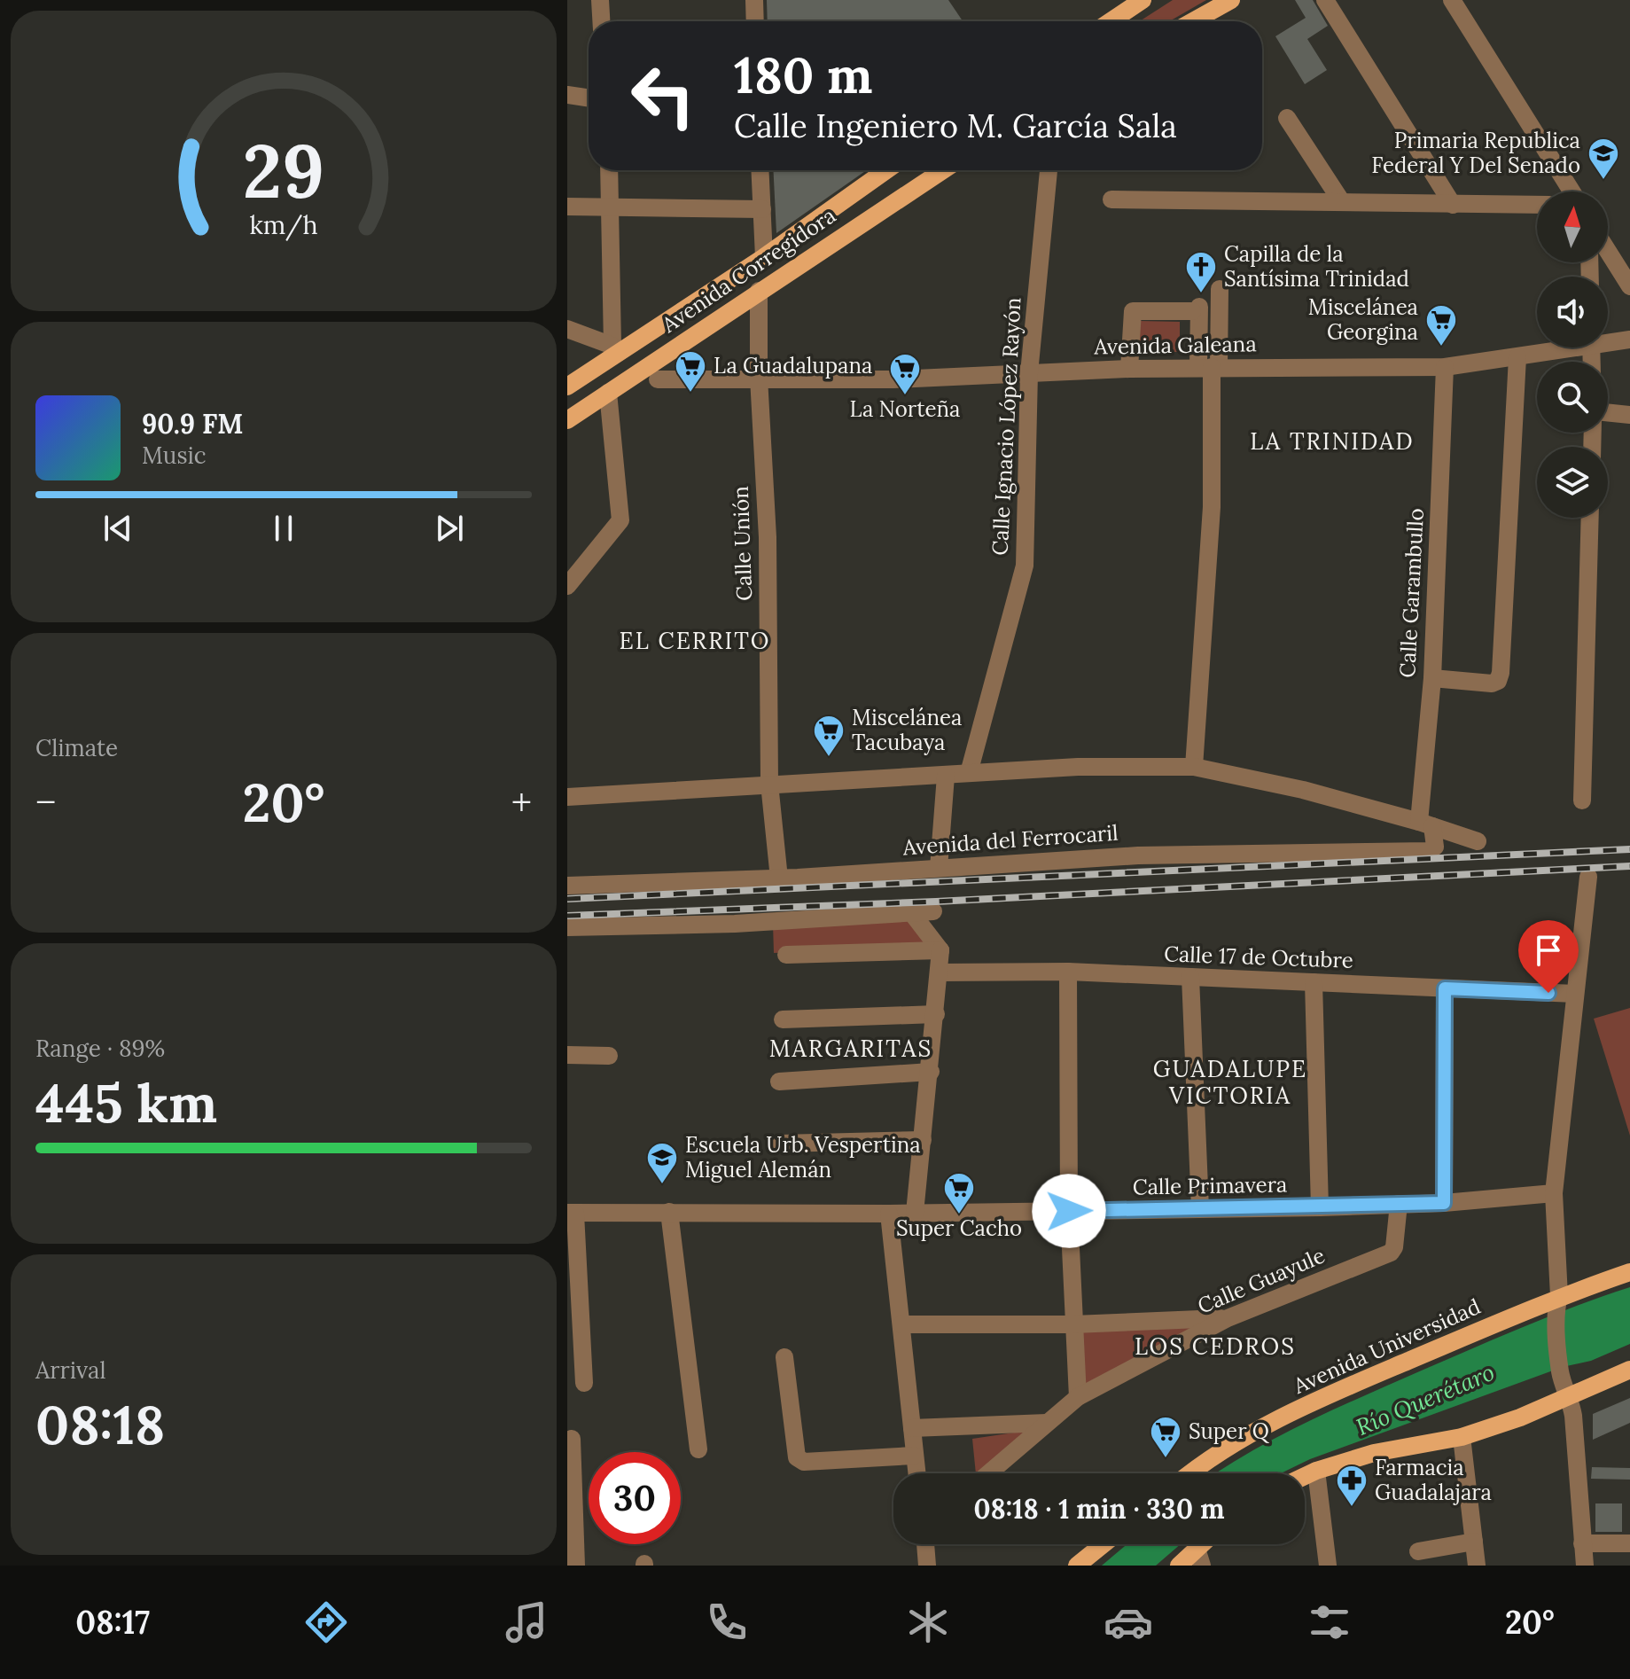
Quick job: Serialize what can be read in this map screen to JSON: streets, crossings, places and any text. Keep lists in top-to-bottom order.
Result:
{
  "streets": {
    "main road": ["Avenida Corregidora", "Avenida Universidad"],
    "street": [
      "Avenida Galeana",
      "Calle Ignacio López Rayón",
      "Calle Unión",
      "Calle Garambullo",
      "Avenida del Ferrocaril",
      "Calle 17 de Octubre",
      "Calle Primavera",
      "Calle Guayule"
    ]
  },
  "crossings": [
    ["Avenida Corregidora", "Calle Unión"],
    ["Avenida Galeana", "Calle Ignacio López Rayón"],
    ["Avenida Galeana", "Calle Unión"],
    ["Avenida Galeana", "Calle Garambullo"],
    ["Calle Unión", "Avenida del Ferrocaril"],
    ["Calle Garambullo", "Avenida del Ferrocaril"],
    ["Calle Primavera", "Calle Guayule"]
  ],
  "districts": [
    "LA TRINIDAD",
    "EL CERRITO",
    "MARGARITAS",
    "GUADALUPE VICTORIA",
    "LOS CEDROS"
  ],
  "water": ["Río Querétaro"],
  "places": {
    "school or university": ["Primaria Republica Federal Y Del Senado", "Escuela Urb. Vespertina Miguel Alemán"],
    "church": ["Capilla de la Santísima Trinidad"],
    "supermarket": [
      "Miscelánea Georgina",
      "La Guadalupana",
      "La Norteña",
      "Miscelánea Tacubaya",
      "Super Cacho",
      "Super Q"
    ],
    "pharmacy": ["Farmacia Guadalajara"]
  },
  "north": "top",
  "page": {
    "turn": ["180 m", "Calle Ingeniero M. García Sala"],
    "song": ["90.9 FM", "Music"],
    "tile": [
      "Climate",
      ["Range · 89%", "445 km"],
      ["Arrival", "08:18"]
    ],
    "heat": ["−", "20°", "+"],
    "limit": "30",
    "trip": "08:18 · 1 min · 330 m",
    "tabs": ["08:17", "20°"],
    "gauge": ["29", "km/h"]
  }
}
